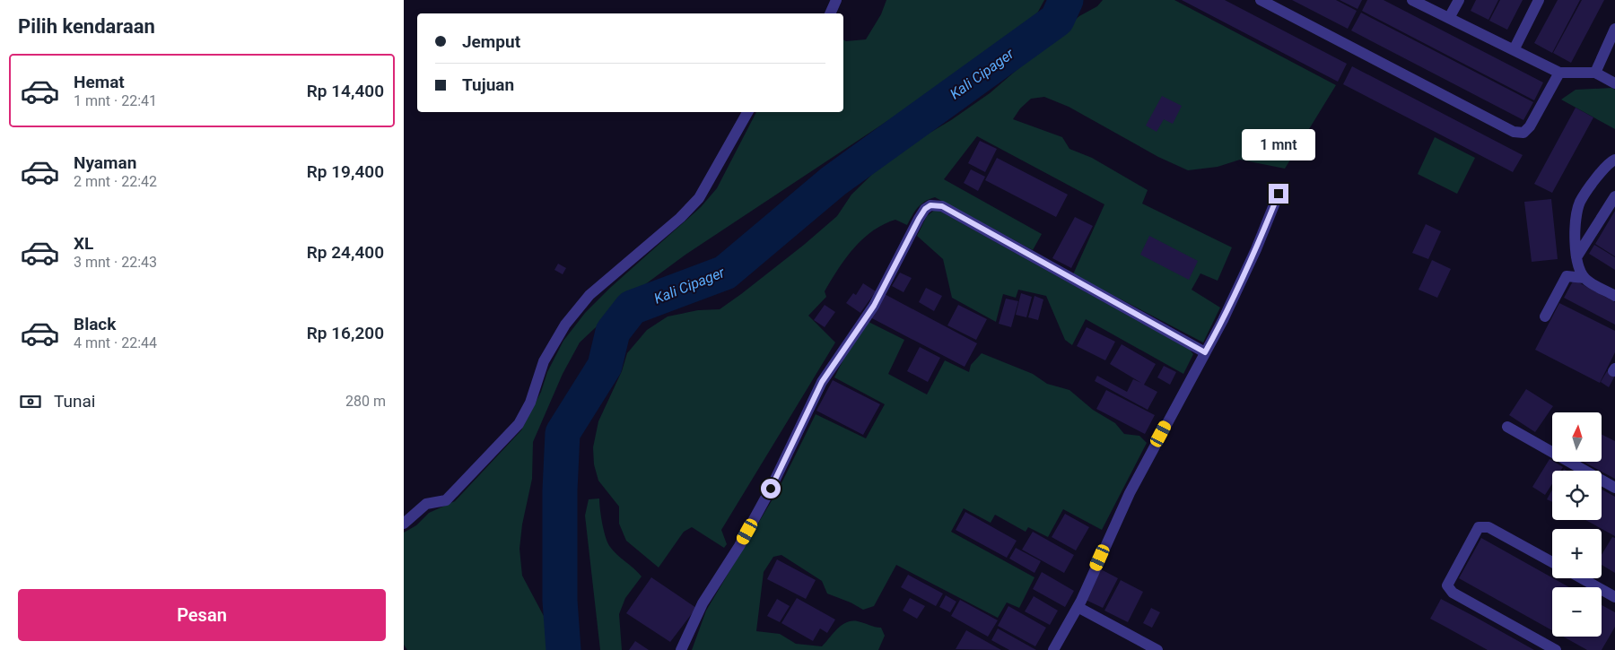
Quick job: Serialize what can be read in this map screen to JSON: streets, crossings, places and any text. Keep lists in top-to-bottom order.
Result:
{
  "water": ["Kali Cipager"],
  "north": "top",
  "page": {
    "heading": "Pilih kendaraan",
    "banner": ["Jemput", "Tujuan"],
    "list": [
      {
        "name": "Hemat",
        "note": "1 mnt · 22:41",
        "value": "Rp 14,400"
      },
      {
        "name": "Nyaman",
        "note": "2 mnt · 22:42",
        "value": "Rp 19,400"
      },
      {
        "name": "XL",
        "note": "3 mnt · 22:43",
        "value": "Rp 24,400"
      },
      {
        "name": "Black",
        "note": "4 mnt · 22:44",
        "value": "Rp 16,200"
      }
    ],
    "bubble": "1 mnt",
    "pay": ["Tunai", "280 m"],
    "map_buttons": ["+", "−"],
    "buttons": "Pesan"
  }
}
